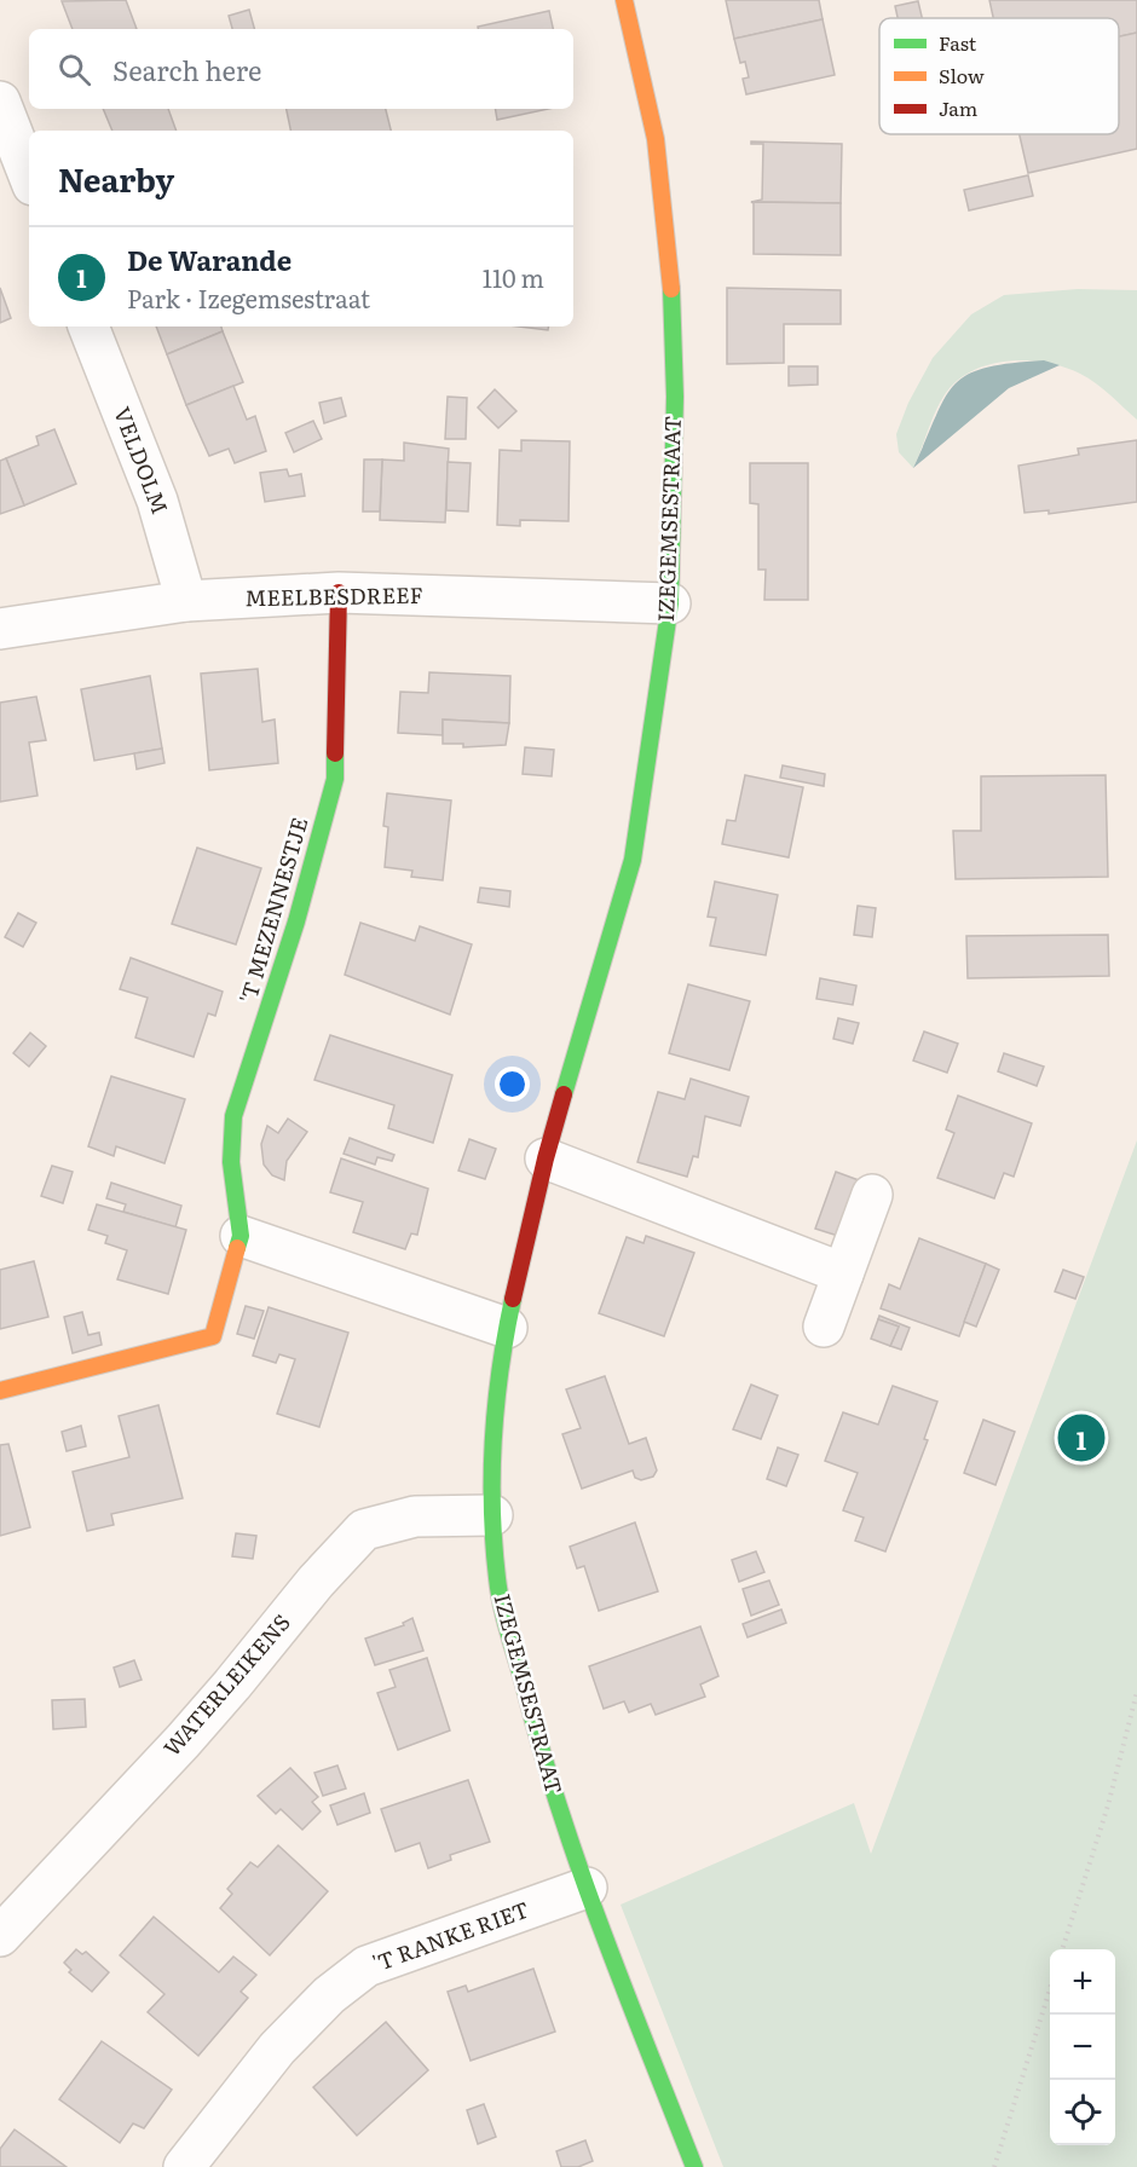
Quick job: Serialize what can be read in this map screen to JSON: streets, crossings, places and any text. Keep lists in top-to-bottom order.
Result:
{
  "streets": {
    "street": [
      "VELDOLM",
      "IZEGEMSESTRAAT",
      "MEELBESDREEF",
      "'T MEZENNESTJE",
      "WATERLEIKENS",
      "'T RANKE RIET"
    ]
  },
  "crossings": [
    ["VELDOLM", "MEELBESDREEF"],
    ["IZEGEMSESTRAAT", "MEELBESDREEF"],
    ["IZEGEMSESTRAAT", "WATERLEIKENS"],
    ["IZEGEMSESTRAAT", "'T RANKE RIET"],
    ["MEELBESDREEF", "'T MEZENNESTJE"]
  ],
  "legend": ["Fast", "Slow", "Jam"],
  "page": {
    "search": "Search here",
    "heading": "Nearby",
    "list": [
      {
        "mark": "1",
        "name": "De Warande",
        "note": "Park · Izegemsestraat",
        "value": "110 m"
      }
    ],
    "pins": "1",
    "map_buttons": ["+", "−"]
  }
}
